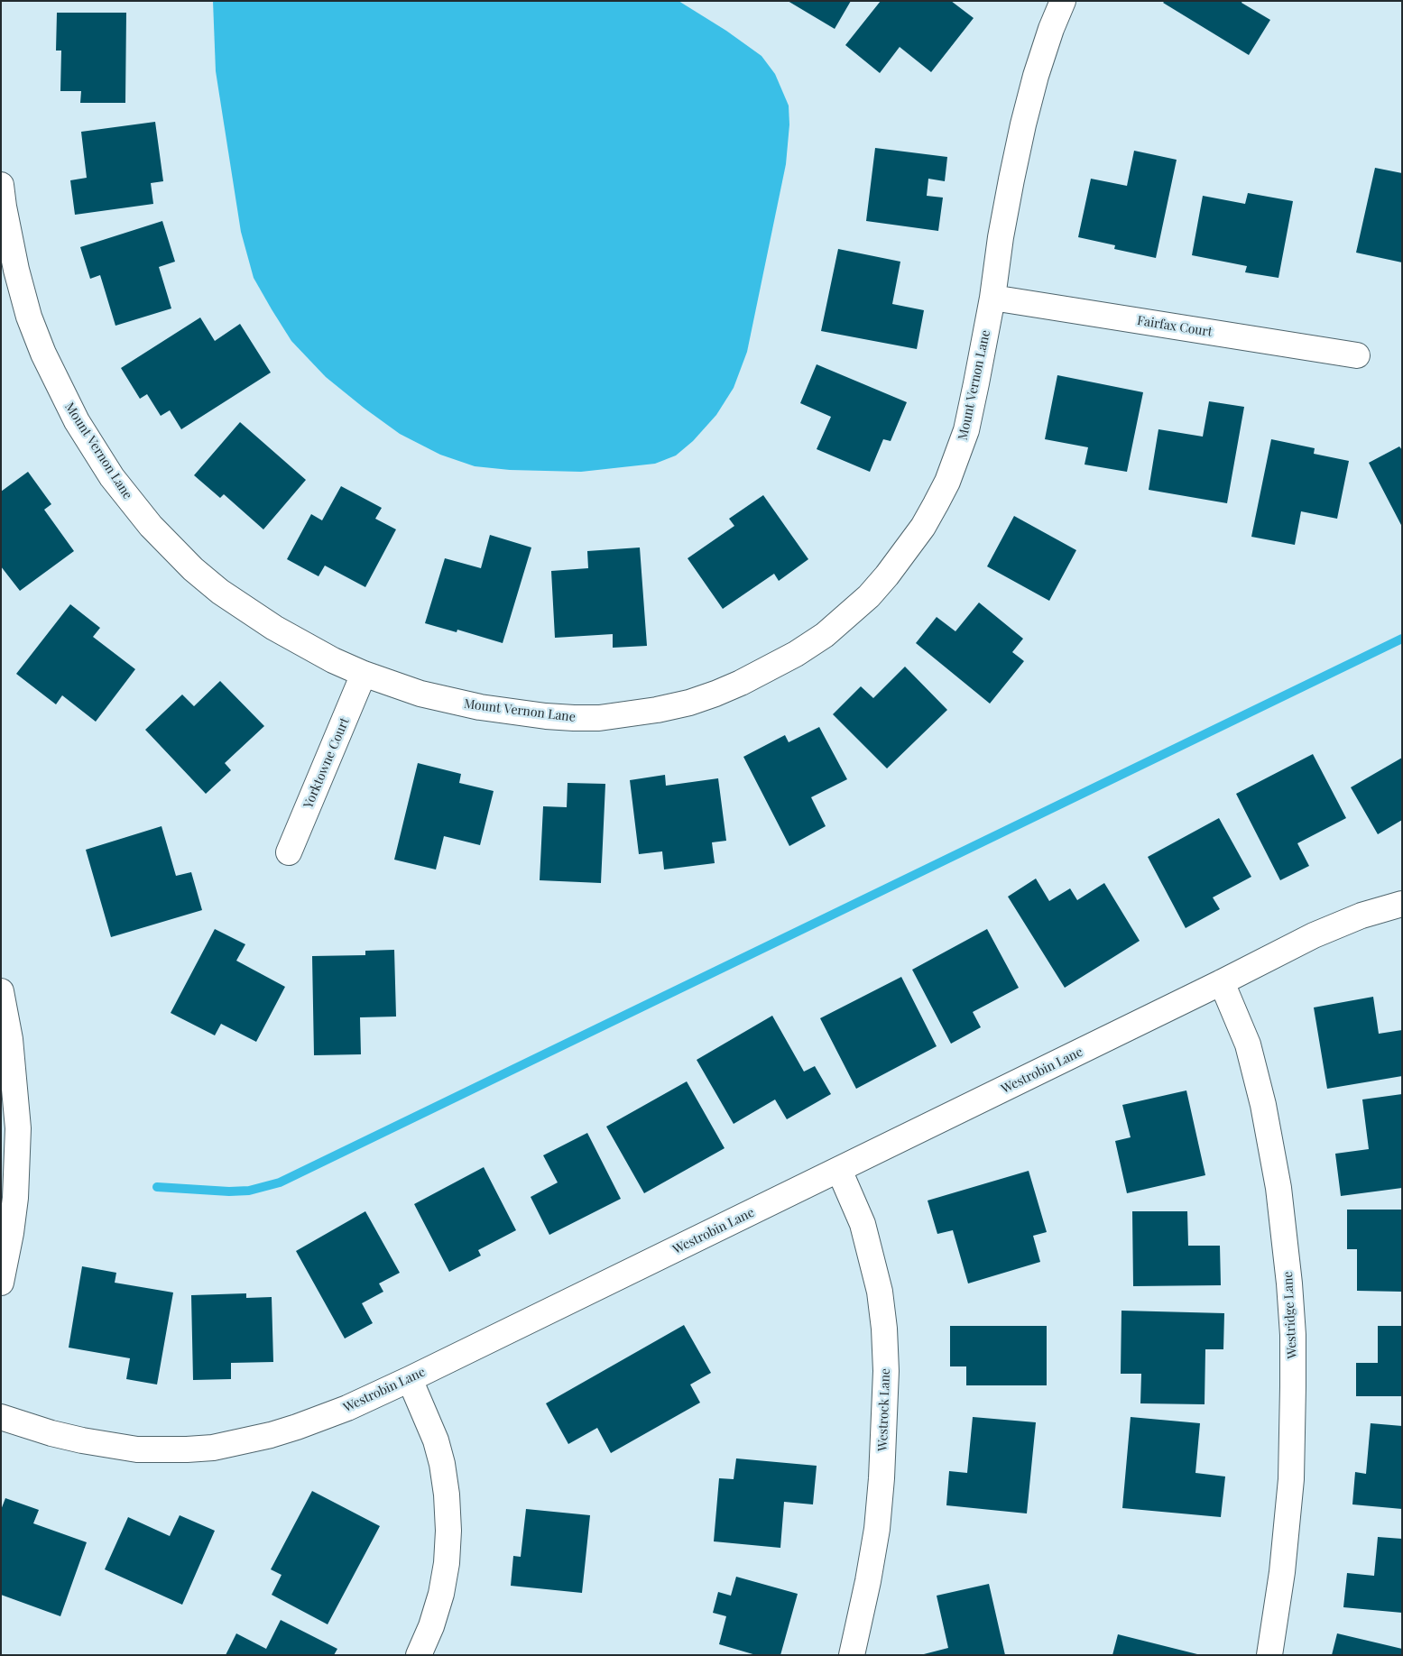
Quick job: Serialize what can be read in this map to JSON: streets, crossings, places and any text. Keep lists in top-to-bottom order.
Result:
{
  "streets": {
    "street": [
      "Fairfax Court",
      "Mount Vernon Lane",
      "Yorktowne Court",
      "Westrobin Lane",
      "Westridge Lane",
      "Westrock Lane"
    ]
  },
  "crossings": [
    ["Fairfax Court", "Mount Vernon Lane"],
    ["Mount Vernon Lane", "Yorktowne Court"],
    ["Westrobin Lane", "Westridge Lane"],
    ["Westrobin Lane", "Westrock Lane"]
  ]
}
